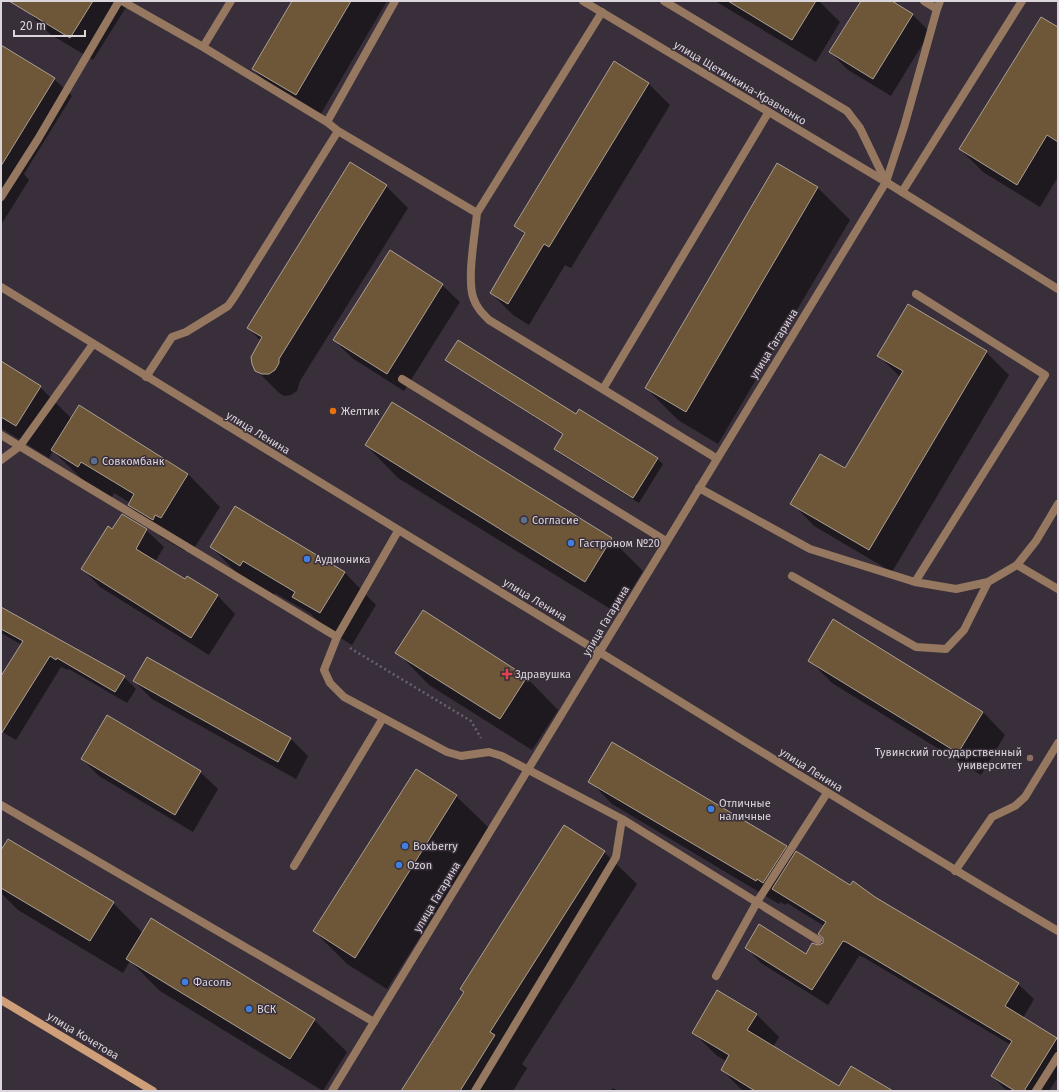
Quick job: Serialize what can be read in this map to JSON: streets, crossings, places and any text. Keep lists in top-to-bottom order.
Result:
{
  "streets": {
    "main road": ["улица Кочетова"],
    "street": ["улица Щетинкина-Кравченко", "улица Гагарина", "улица Ленина"]
  },
  "crossings": [
    ["улица Щетинкина-Кравченко", "улица Гагарина"],
    ["улица Гагарина", "улица Ленина"]
  ],
  "places": {
    "other": [
      "Желтик",
      "Совкомбанк",
      "Согласие",
      "Гастроном №20",
      "Аудионика",
      "Тувинский государственный университет",
      "Отличные наличные",
      "Boxberry",
      "Ozon",
      "Фасоль",
      "ВСК"
    ],
    "health": ["Здравушка"]
  },
  "scale_bar": "20 m"
}
